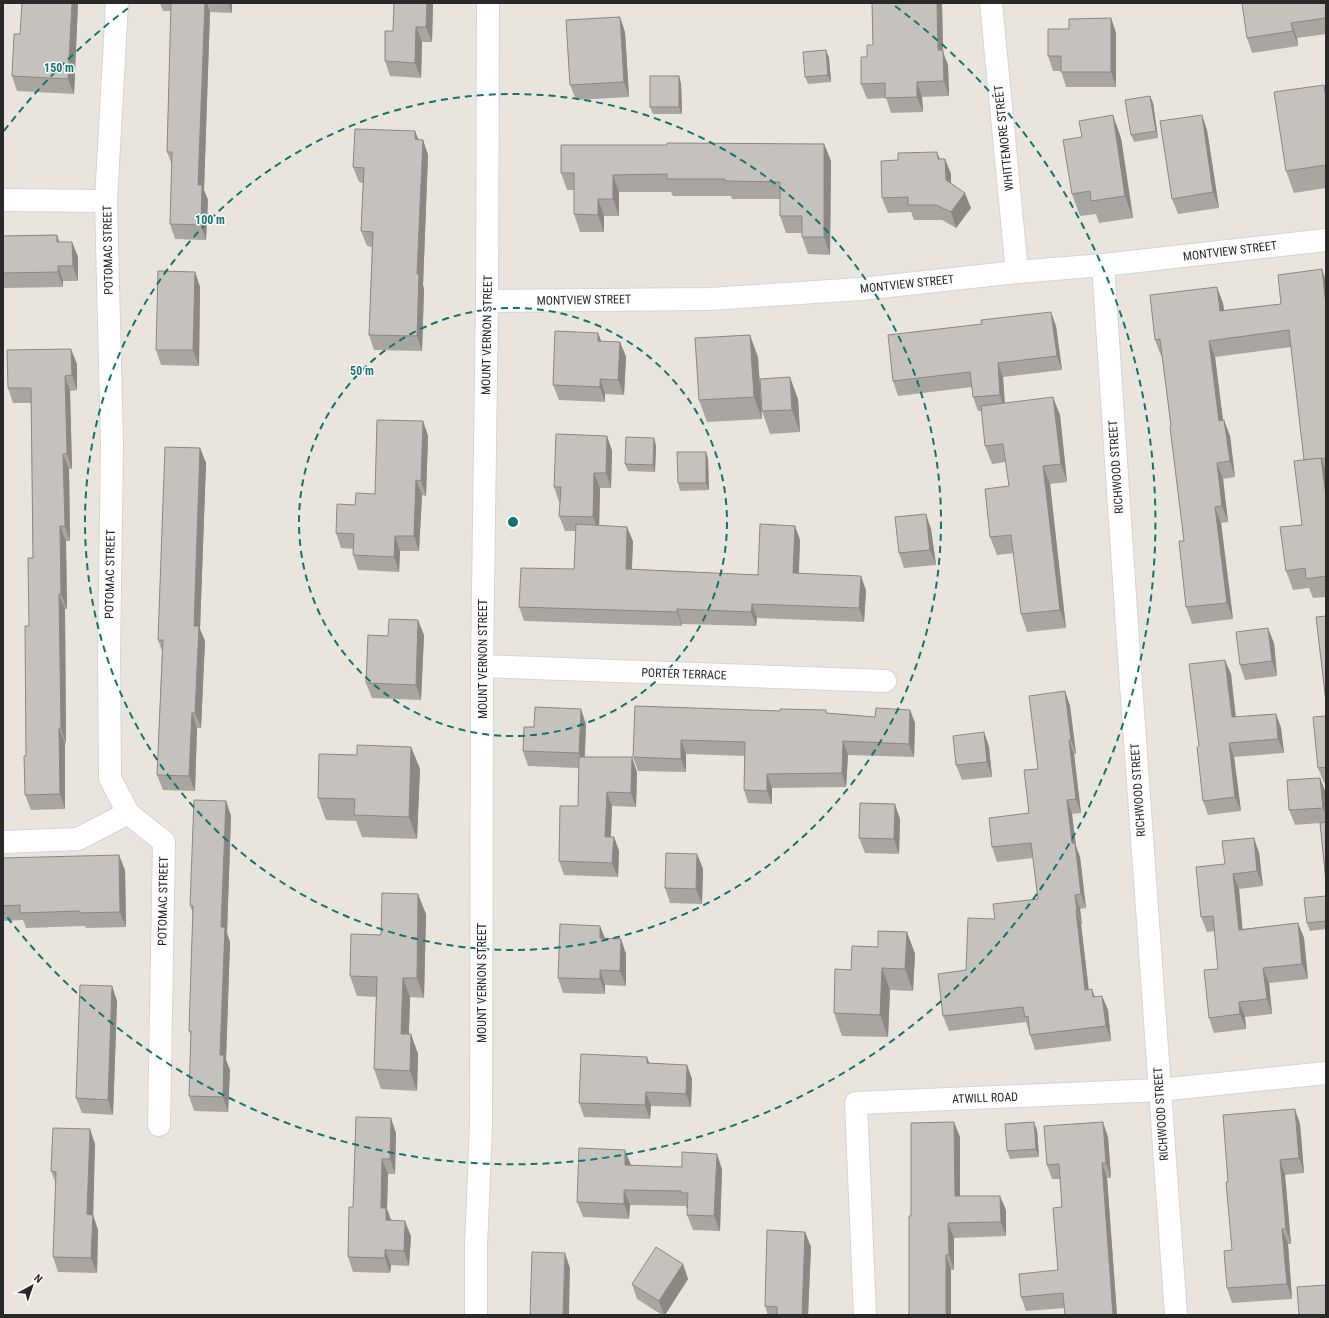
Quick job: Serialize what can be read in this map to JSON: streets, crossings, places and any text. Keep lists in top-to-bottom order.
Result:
{
  "streets": {
    "street": [
      "WHITTEMORE STREET",
      "POTOMAC STREET",
      "MONTVIEW STREET",
      "MOUNT VERNON STREET",
      "RICHWOOD STREET",
      "PORTER TERRACE",
      "ATWILL ROAD"
    ]
  },
  "crossings": [
    ["WHITTEMORE STREET", "MONTVIEW STREET"],
    ["MONTVIEW STREET", "MOUNT VERNON STREET"],
    ["MONTVIEW STREET", "RICHWOOD STREET"],
    ["MOUNT VERNON STREET", "PORTER TERRACE"],
    ["RICHWOOD STREET", "ATWILL ROAD"]
  ],
  "north": "top right",
  "rings": ["150 m", "100 m", "50 m"]
}
